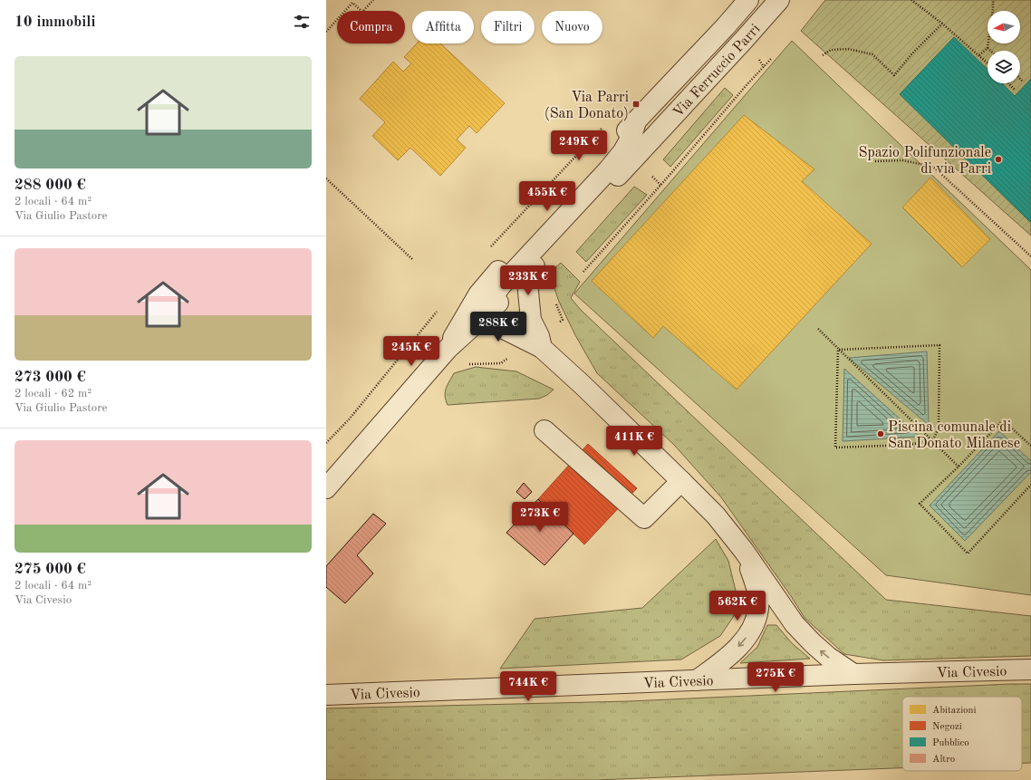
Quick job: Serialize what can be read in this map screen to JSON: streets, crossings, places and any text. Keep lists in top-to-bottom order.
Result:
{
  "streets": {
    "street": ["Via Ferruccio Parri", "Via Civesio"]
  },
  "places": {
    "transit": ["Via Parri (San Donato)"],
    "other": ["Spazio Polifunzionale di via Parri", "Piscina comunale di San Donato Milanese"]
  },
  "legend": [
    "Abitazioni",
    "Negozi",
    "Pubblico",
    "Altro"
  ],
  "north": "left",
  "page": {
    "heading": "10 immobili",
    "chip": [
      "Compra",
      "Affitta",
      "Filtri",
      "Nuovo"
    ],
    "list": [
      {
        "name": "288 000 €",
        "note": "2 locali · 64 m² · Via Giulio Pastore"
      },
      {
        "name": "273 000 €",
        "note": "2 locali · 62 m² · Via Giulio Pastore"
      },
      {
        "name": "275 000 €",
        "note": "2 locali · 64 m² · Via Civesio"
      }
    ],
    "price": [
      "249K €",
      "455K €",
      "233K €",
      "288K €",
      "245K €",
      "411K €",
      "273K €",
      "562K €",
      "275K €",
      "744K €"
    ]
  }
}
